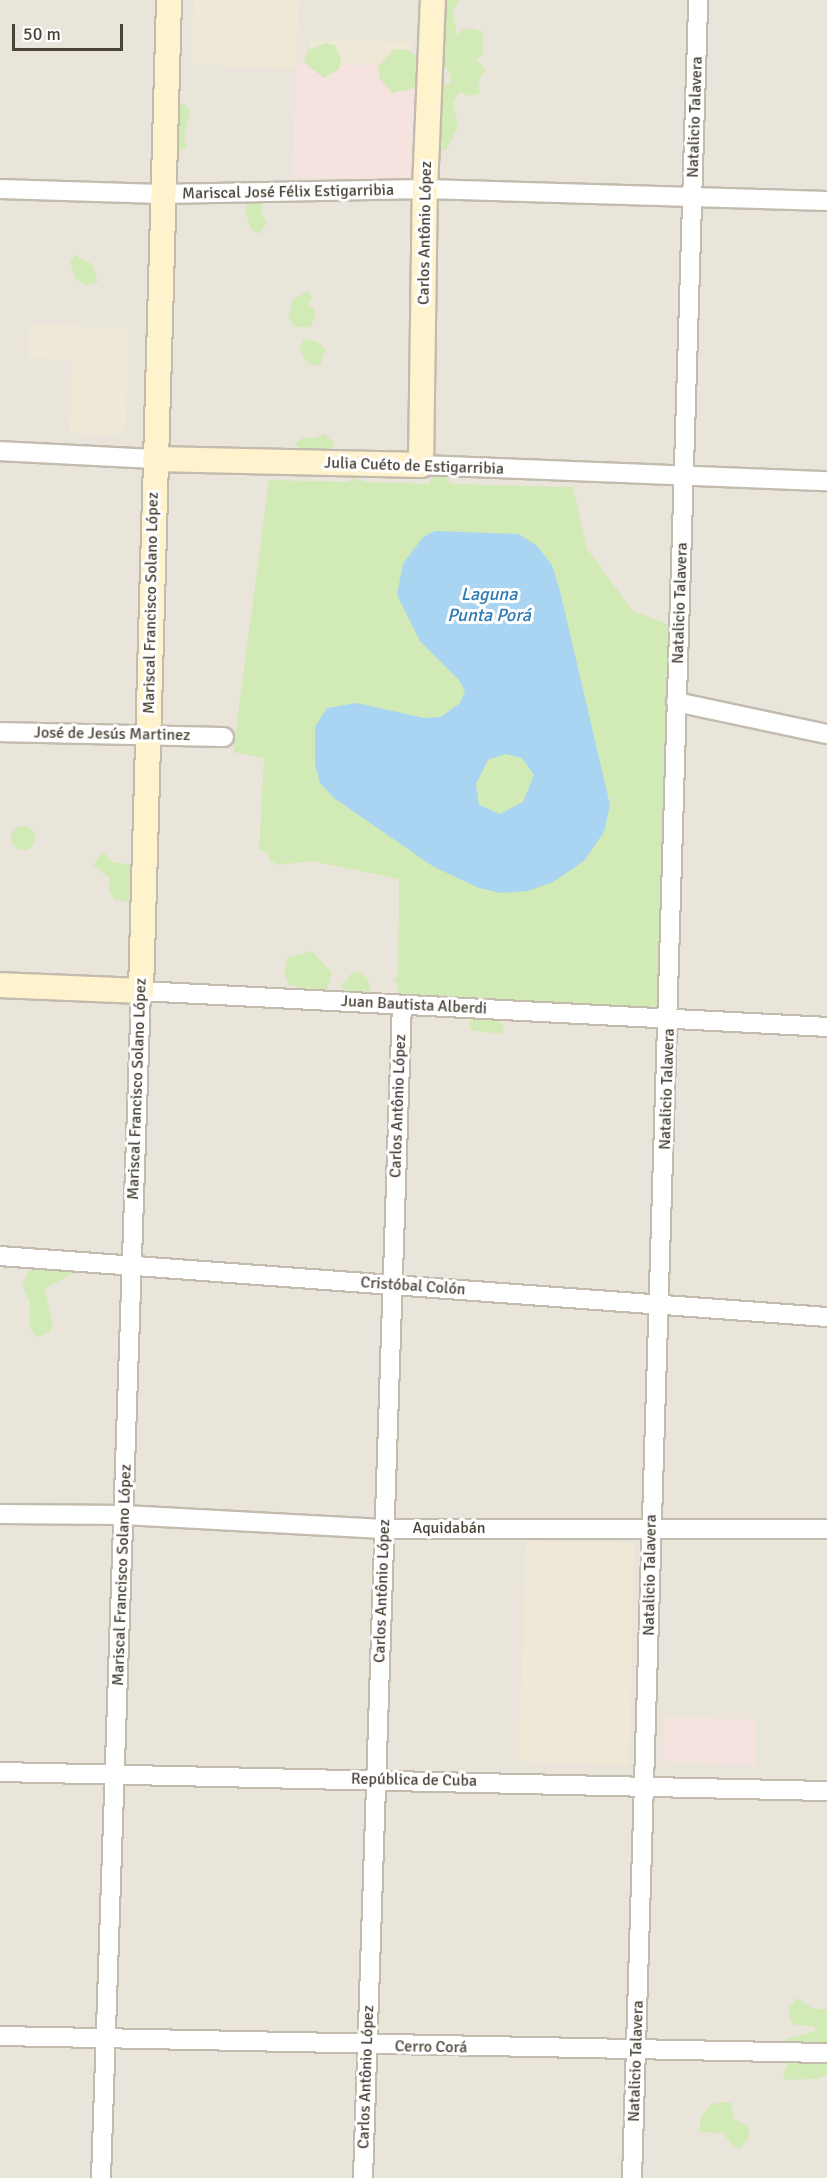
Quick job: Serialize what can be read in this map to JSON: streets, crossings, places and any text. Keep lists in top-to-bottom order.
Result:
{
  "streets": {
    "street": [
      "Natalicio Talavera",
      "Mariscal José Félix Estigarribia",
      "Carlos Antônio López",
      "Julia Cuéto de Estigarribia",
      "Mariscal Francisco Solano López",
      "José de Jesús Martinez",
      "Juan Bautista Alberdi",
      "Cristóbal Colón",
      "Aquidabán",
      "República de Cuba",
      "Cerro Corá"
    ]
  },
  "crossings": [
    ["Natalicio Talavera", "Mariscal José Félix Estigarribia"],
    ["Natalicio Talavera", "Julia Cuéto de Estigarribia"],
    ["Natalicio Talavera", "Juan Bautista Alberdi"],
    ["Natalicio Talavera", "Cristóbal Colón"],
    ["Natalicio Talavera", "Aquidabán"],
    ["Natalicio Talavera", "República de Cuba"],
    ["Natalicio Talavera", "Cerro Corá"],
    ["Mariscal José Félix Estigarribia", "Carlos Antônio López"],
    ["Mariscal José Félix Estigarribia", "Mariscal Francisco Solano López"],
    ["Carlos Antônio López", "Julia Cuéto de Estigarribia"],
    ["Carlos Antônio López", "Juan Bautista Alberdi"],
    ["Carlos Antônio López", "Cristóbal Colón"],
    ["Carlos Antônio López", "Aquidabán"],
    ["Carlos Antônio López", "República de Cuba"],
    ["Carlos Antônio López", "Cerro Corá"],
    ["Julia Cuéto de Estigarribia", "Mariscal Francisco Solano López"],
    ["Mariscal Francisco Solano López", "José de Jesús Martinez"],
    ["Mariscal Francisco Solano López", "Juan Bautista Alberdi"],
    ["Mariscal Francisco Solano López", "Cristóbal Colón"],
    ["Mariscal Francisco Solano López", "Aquidabán"],
    ["Mariscal Francisco Solano López", "República de Cuba"],
    ["Mariscal Francisco Solano López", "Cerro Corá"]
  ],
  "water": ["Laguna Punta Porá"],
  "scale_bar": "50 m"
}
